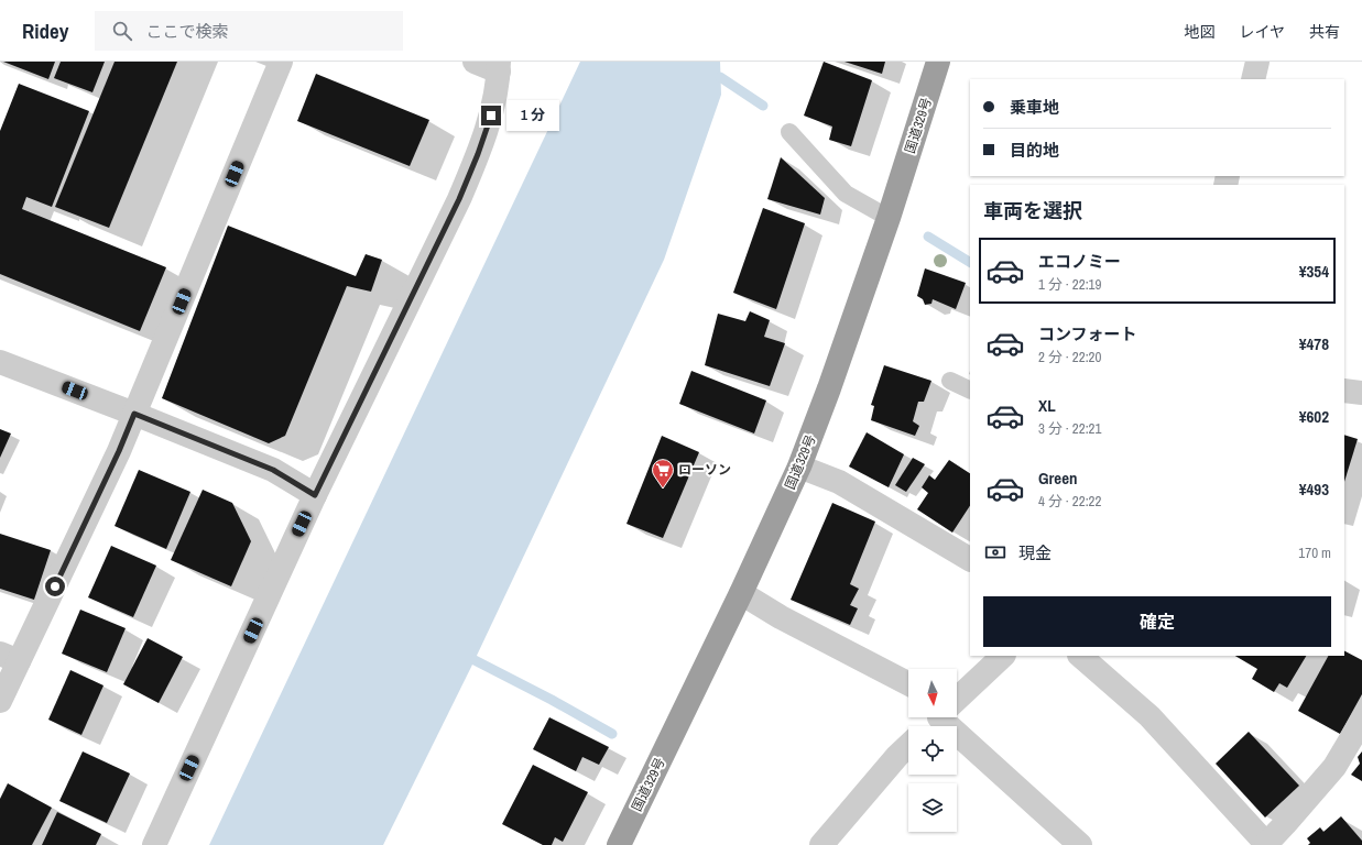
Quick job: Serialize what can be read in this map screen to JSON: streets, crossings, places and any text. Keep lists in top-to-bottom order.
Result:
{
  "streets": {
    "highway": ["国道329号"]
  },
  "places": {
    "supermarket": ["ローソン"]
  },
  "north": "bottom",
  "page": {
    "header": "Ridey",
    "search": "ここで検索",
    "nav": ["地図", "レイヤ", "共有"],
    "banner": ["乗車地", "目的地"],
    "bubble": "1 分",
    "heading": "車両を選択",
    "list": [
      {
        "name": "エコノミー",
        "note": "1 分 · 22:19",
        "value": "¥354"
      },
      {
        "name": "コンフォート",
        "note": "2 分 · 22:20",
        "value": "¥478"
      },
      {
        "name": "XL",
        "note": "3 分 · 22:21",
        "value": "¥602"
      },
      {
        "name": "Green",
        "note": "4 分 · 22:22",
        "value": "¥493"
      }
    ],
    "pay": ["現金", "170 m"],
    "buttons": "確定"
  }
}
